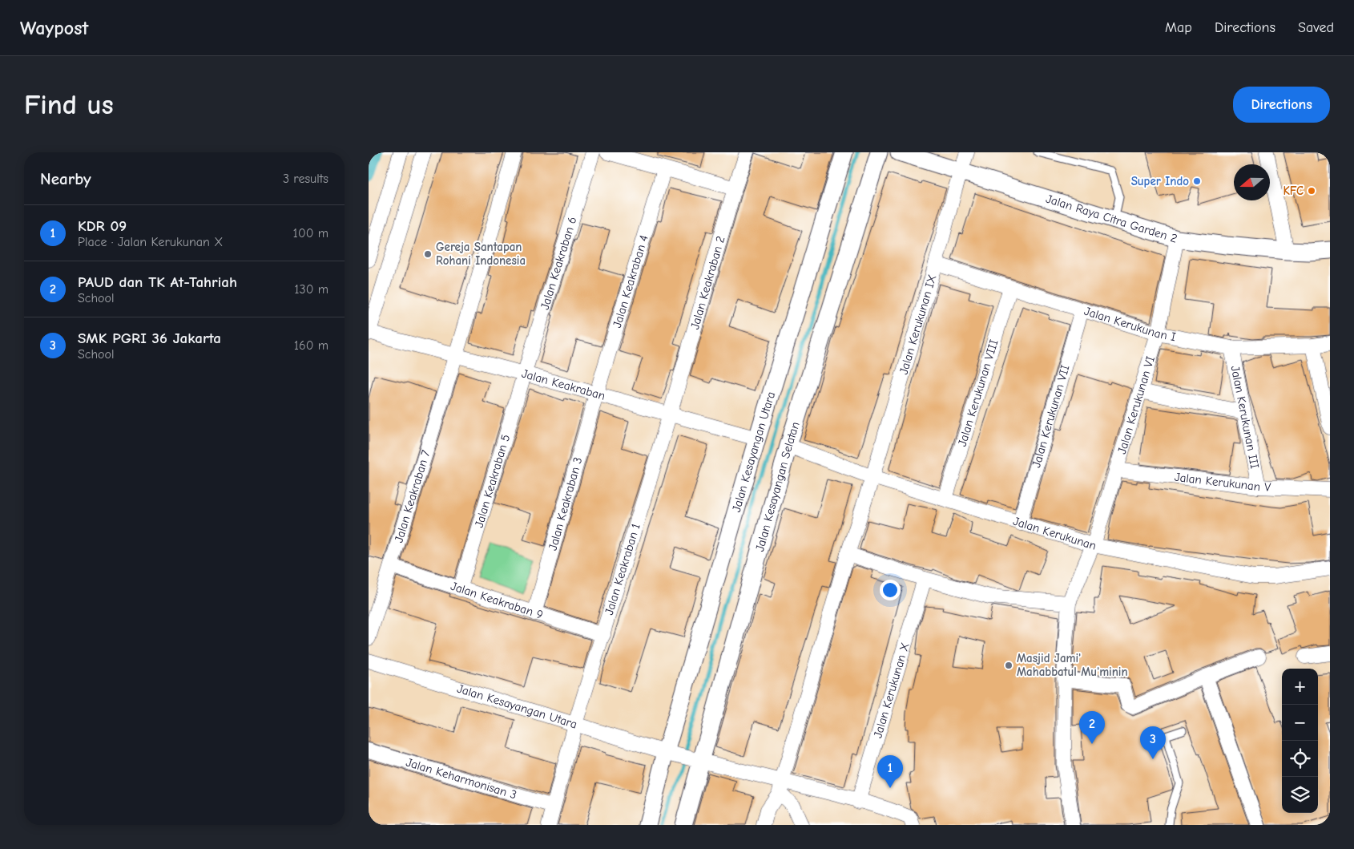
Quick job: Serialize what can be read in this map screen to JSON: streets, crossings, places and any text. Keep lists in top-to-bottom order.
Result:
{
  "streets": {
    "street": [
      "Jalan Raya Citra Garden 2",
      "Jalan Keakraban 6",
      "Jalan Keakraban 4",
      "Jalan Keakraban 2",
      "Jalan Kerukunan I",
      "Jalan Kerukunan IX",
      "Jalan Keakraban",
      "Jalan Kerukunan VIII",
      "Jalan Kerukunan VI",
      "Jalan Kerukunan VII",
      "Jalan Kerukunan III",
      "Jalan Kesayangan Utara",
      "Jalan Keakraban 5",
      "Jalan Kerukunan V",
      "Jalan Kesayangan Selatan",
      "Jalan Keakraban 7",
      "Jalan Keakraban 3",
      "Jalan Kerukunan",
      "Jalan Keakraban 1",
      "Jalan Keakraban 9",
      "Jalan Kerukunan X",
      "Jalan Keharmonisan 3"
    ]
  },
  "crossings": [
    ["Jalan Raya Citra Garden 2", "Jalan Kerukunan IX"],
    ["Jalan Raya Citra Garden 2", "Jalan Kerukunan VI"],
    ["Jalan Keakraban 6", "Jalan Keakraban"],
    ["Jalan Keakraban 6", "Jalan Keakraban 5"],
    ["Jalan Keakraban 4", "Jalan Keakraban"],
    ["Jalan Keakraban 4", "Jalan Keakraban 3"],
    ["Jalan Keakraban 2", "Jalan Keakraban"],
    ["Jalan Keakraban 2", "Jalan Keakraban 1"],
    ["Jalan Kerukunan I", "Jalan Kerukunan IX"],
    ["Jalan Kerukunan I", "Jalan Kerukunan VIII"],
    ["Jalan Kerukunan I", "Jalan Kerukunan VI"],
    ["Jalan Kerukunan I", "Jalan Kerukunan VII"],
    ["Jalan Kerukunan I", "Jalan Kerukunan III"],
    ["Jalan Kerukunan IX", "Jalan Kesayangan Utara"],
    ["Jalan Kerukunan IX", "Jalan Kerukunan"],
    ["Jalan Keakraban", "Jalan Kesayangan Utara"],
    ["Jalan Keakraban", "Jalan Keakraban 5"],
    ["Jalan Keakraban", "Jalan Keakraban 7"],
    ["Jalan Keakraban", "Jalan Keakraban 3"],
    ["Jalan Keakraban", "Jalan Keakraban 1"],
    ["Jalan Kerukunan VIII", "Jalan Kerukunan"],
    ["Jalan Kerukunan VI", "Jalan Kerukunan V"],
    ["Jalan Kerukunan VI", "Jalan Kerukunan"],
    ["Jalan Kerukunan VII", "Jalan Kerukunan"],
    ["Jalan Kerukunan III", "Jalan Kerukunan V"],
    ["Jalan Kesayangan Utara", "Jalan Kesayangan Selatan"],
    ["Jalan Kesayangan Utara", "Jalan Keakraban 1"],
    ["Jalan Kesayangan Utara", "Jalan Kerukunan X"],
    ["Jalan Keakraban 5", "Jalan Keakraban 9"],
    ["Jalan Kesayangan Selatan", "Jalan Kerukunan"],
    ["Jalan Keakraban 7", "Jalan Keakraban 9"],
    ["Jalan Keakraban 3", "Jalan Keakraban 9"],
    ["Jalan Keakraban 1", "Jalan Keakraban 9"],
    ["Jalan Keakraban 1", "Jalan Keharmonisan 3"]
  ],
  "places": [
    "Super Indo",
    "KFC",
    "Gereja Santapan Rohani Indonesia",
    "Masjid Jami' Mahabbatul Mu'minin"
  ],
  "north": "left",
  "page": {
    "header": "Waypost",
    "nav": ["Map", "Directions", "Saved"],
    "buttons": "Directions",
    "title": "Find us",
    "heading": ["Nearby", "3 results"],
    "list": [
      {
        "mark": "1",
        "name": "KDR 09",
        "note": "Place · Jalan Kerukunan X",
        "value": "100 m"
      },
      {
        "mark": "2",
        "name": "PAUD dan TK At-Tahriah",
        "note": "School",
        "value": "130 m"
      },
      {
        "mark": "3",
        "name": "SMK PGRI 36 Jakarta",
        "note": "School",
        "value": "160 m"
      }
    ],
    "map_buttons": ["+", "−"],
    "pins": ["2", "3", "1"]
  }
}
